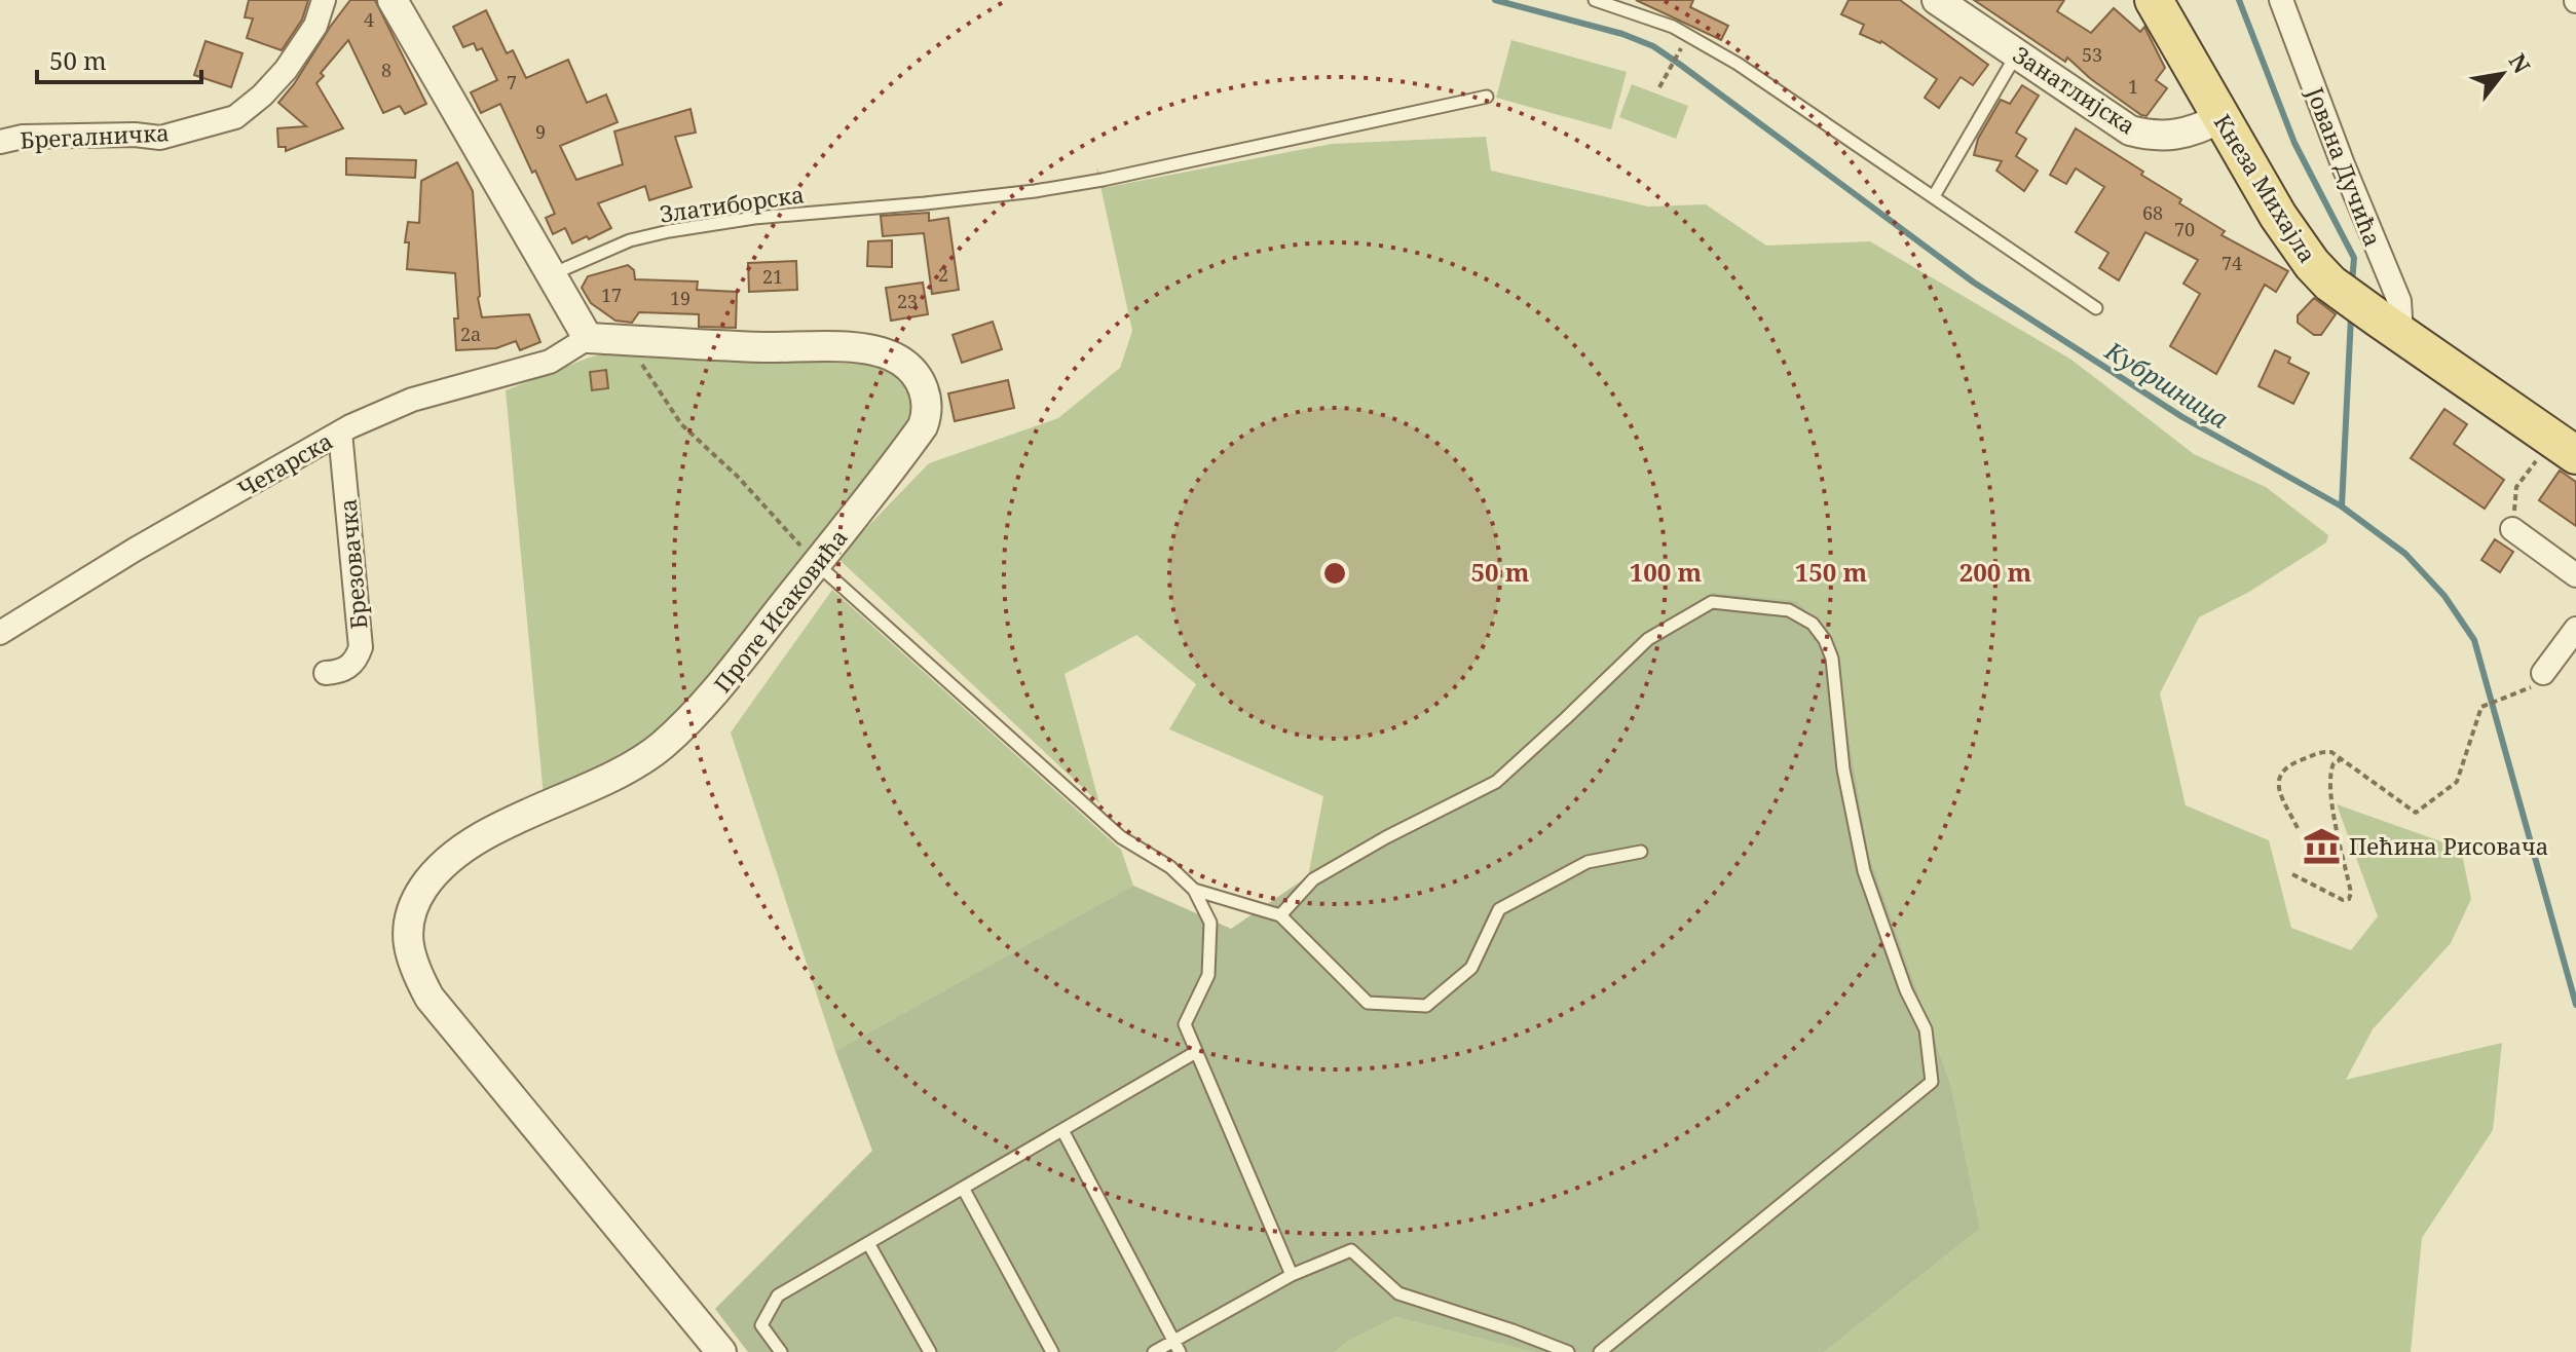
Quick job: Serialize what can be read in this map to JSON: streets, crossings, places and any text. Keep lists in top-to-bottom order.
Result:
{
  "streets": {
    "main road": ["Кнеза Михајла"],
    "street": [
      "Занатлијска",
      "Брегалничка",
      "Јована Дучића",
      "Чегарска",
      "Брезовачка",
      "Проте Исаковића"
    ],
    "lane": ["Златиборска"]
  },
  "crossings": [
    ["Занатлијска", "Кнеза Михајла"],
    ["Јована Дучића", "Кнеза Михајла"],
    ["Чегарска", "Брезовачка"],
    ["Чегарска", "Проте Исаковића"]
  ],
  "water": ["Кубршница"],
  "places": {
    "museum": ["Пећина Рисовача"]
  },
  "house_numbers": [
    "4",
    "53",
    "8",
    "7",
    "1",
    "9",
    "68",
    "70",
    "74",
    "2",
    "21",
    "17",
    "19",
    "23",
    "2a"
  ],
  "scale_bar": "50 m",
  "north": "top right",
  "rings": [
    "50 m",
    "100 m",
    "150 m",
    "200 m"
  ]
}
